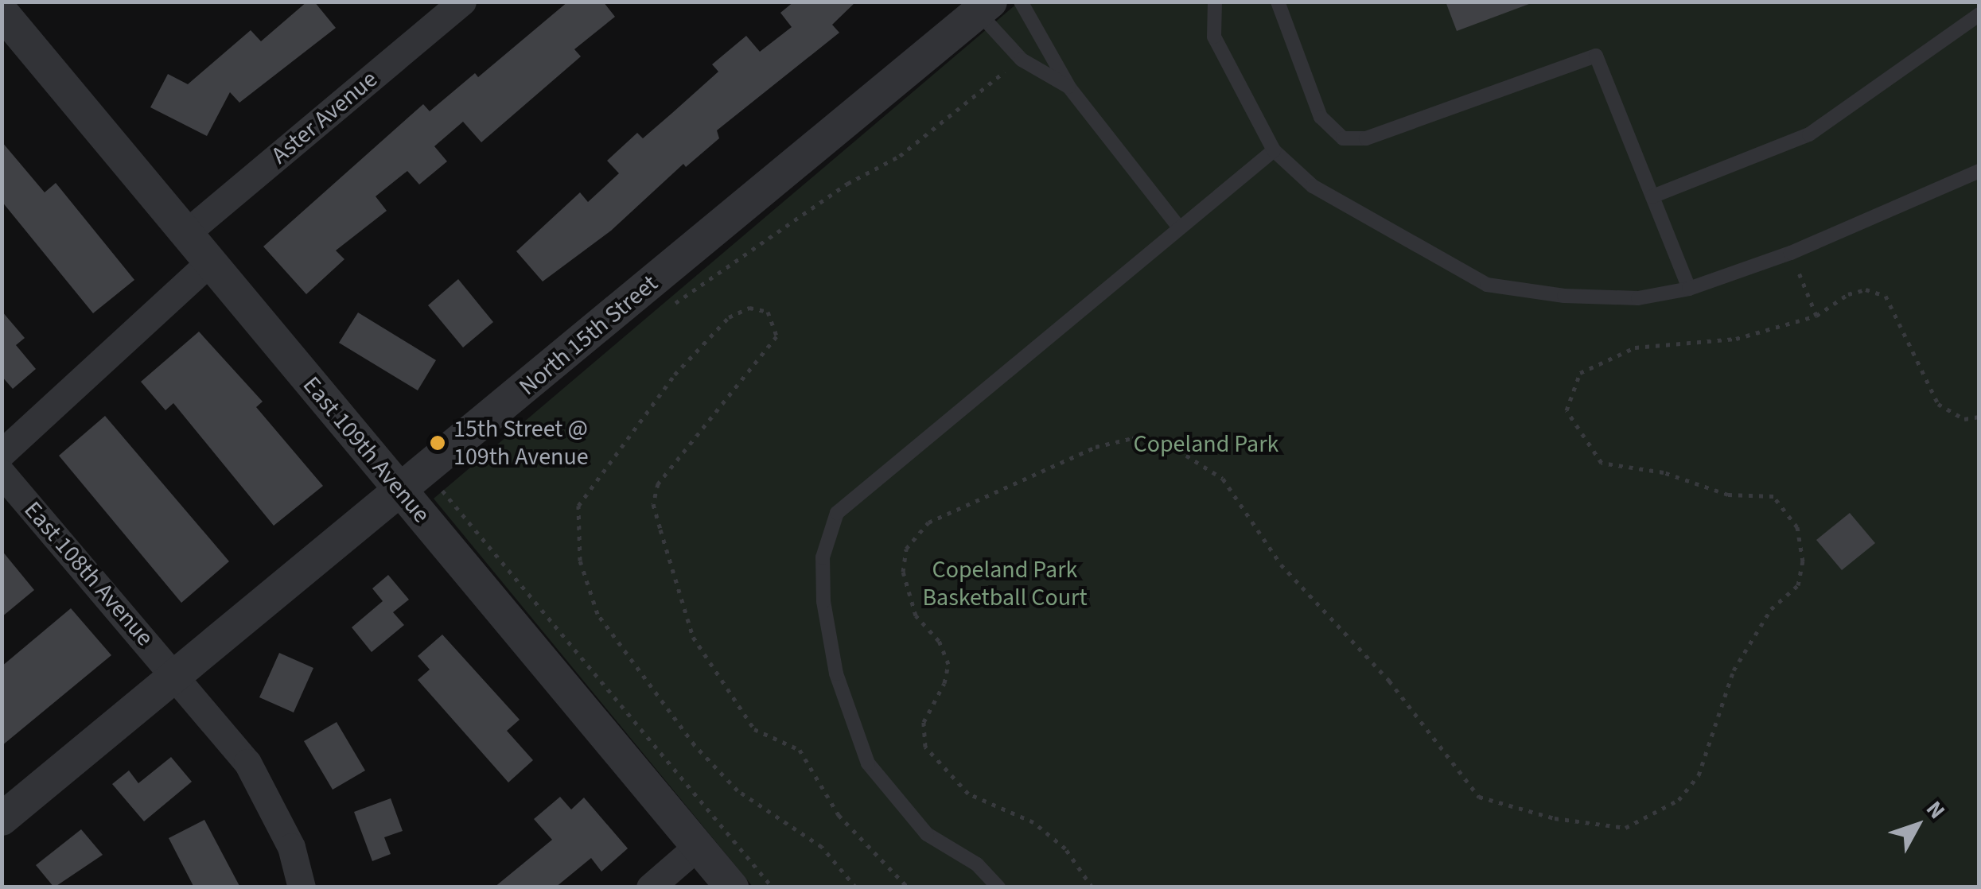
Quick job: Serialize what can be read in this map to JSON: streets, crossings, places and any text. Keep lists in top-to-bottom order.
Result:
{
  "streets": {
    "street": [
      "Aster Avenue",
      "North 15th Street",
      "East 109th Avenue",
      "East 108th Avenue"
    ]
  },
  "crossings": [
    ["Aster Avenue", "East 109th Avenue"],
    ["North 15th Street", "East 109th Avenue"],
    ["North 15th Street", "East 108th Avenue"]
  ],
  "parks": ["Copeland Park", "Copeland Park Basketball Court"],
  "places": ["15th Street @ 109th Avenue"],
  "north": "top right"
}
